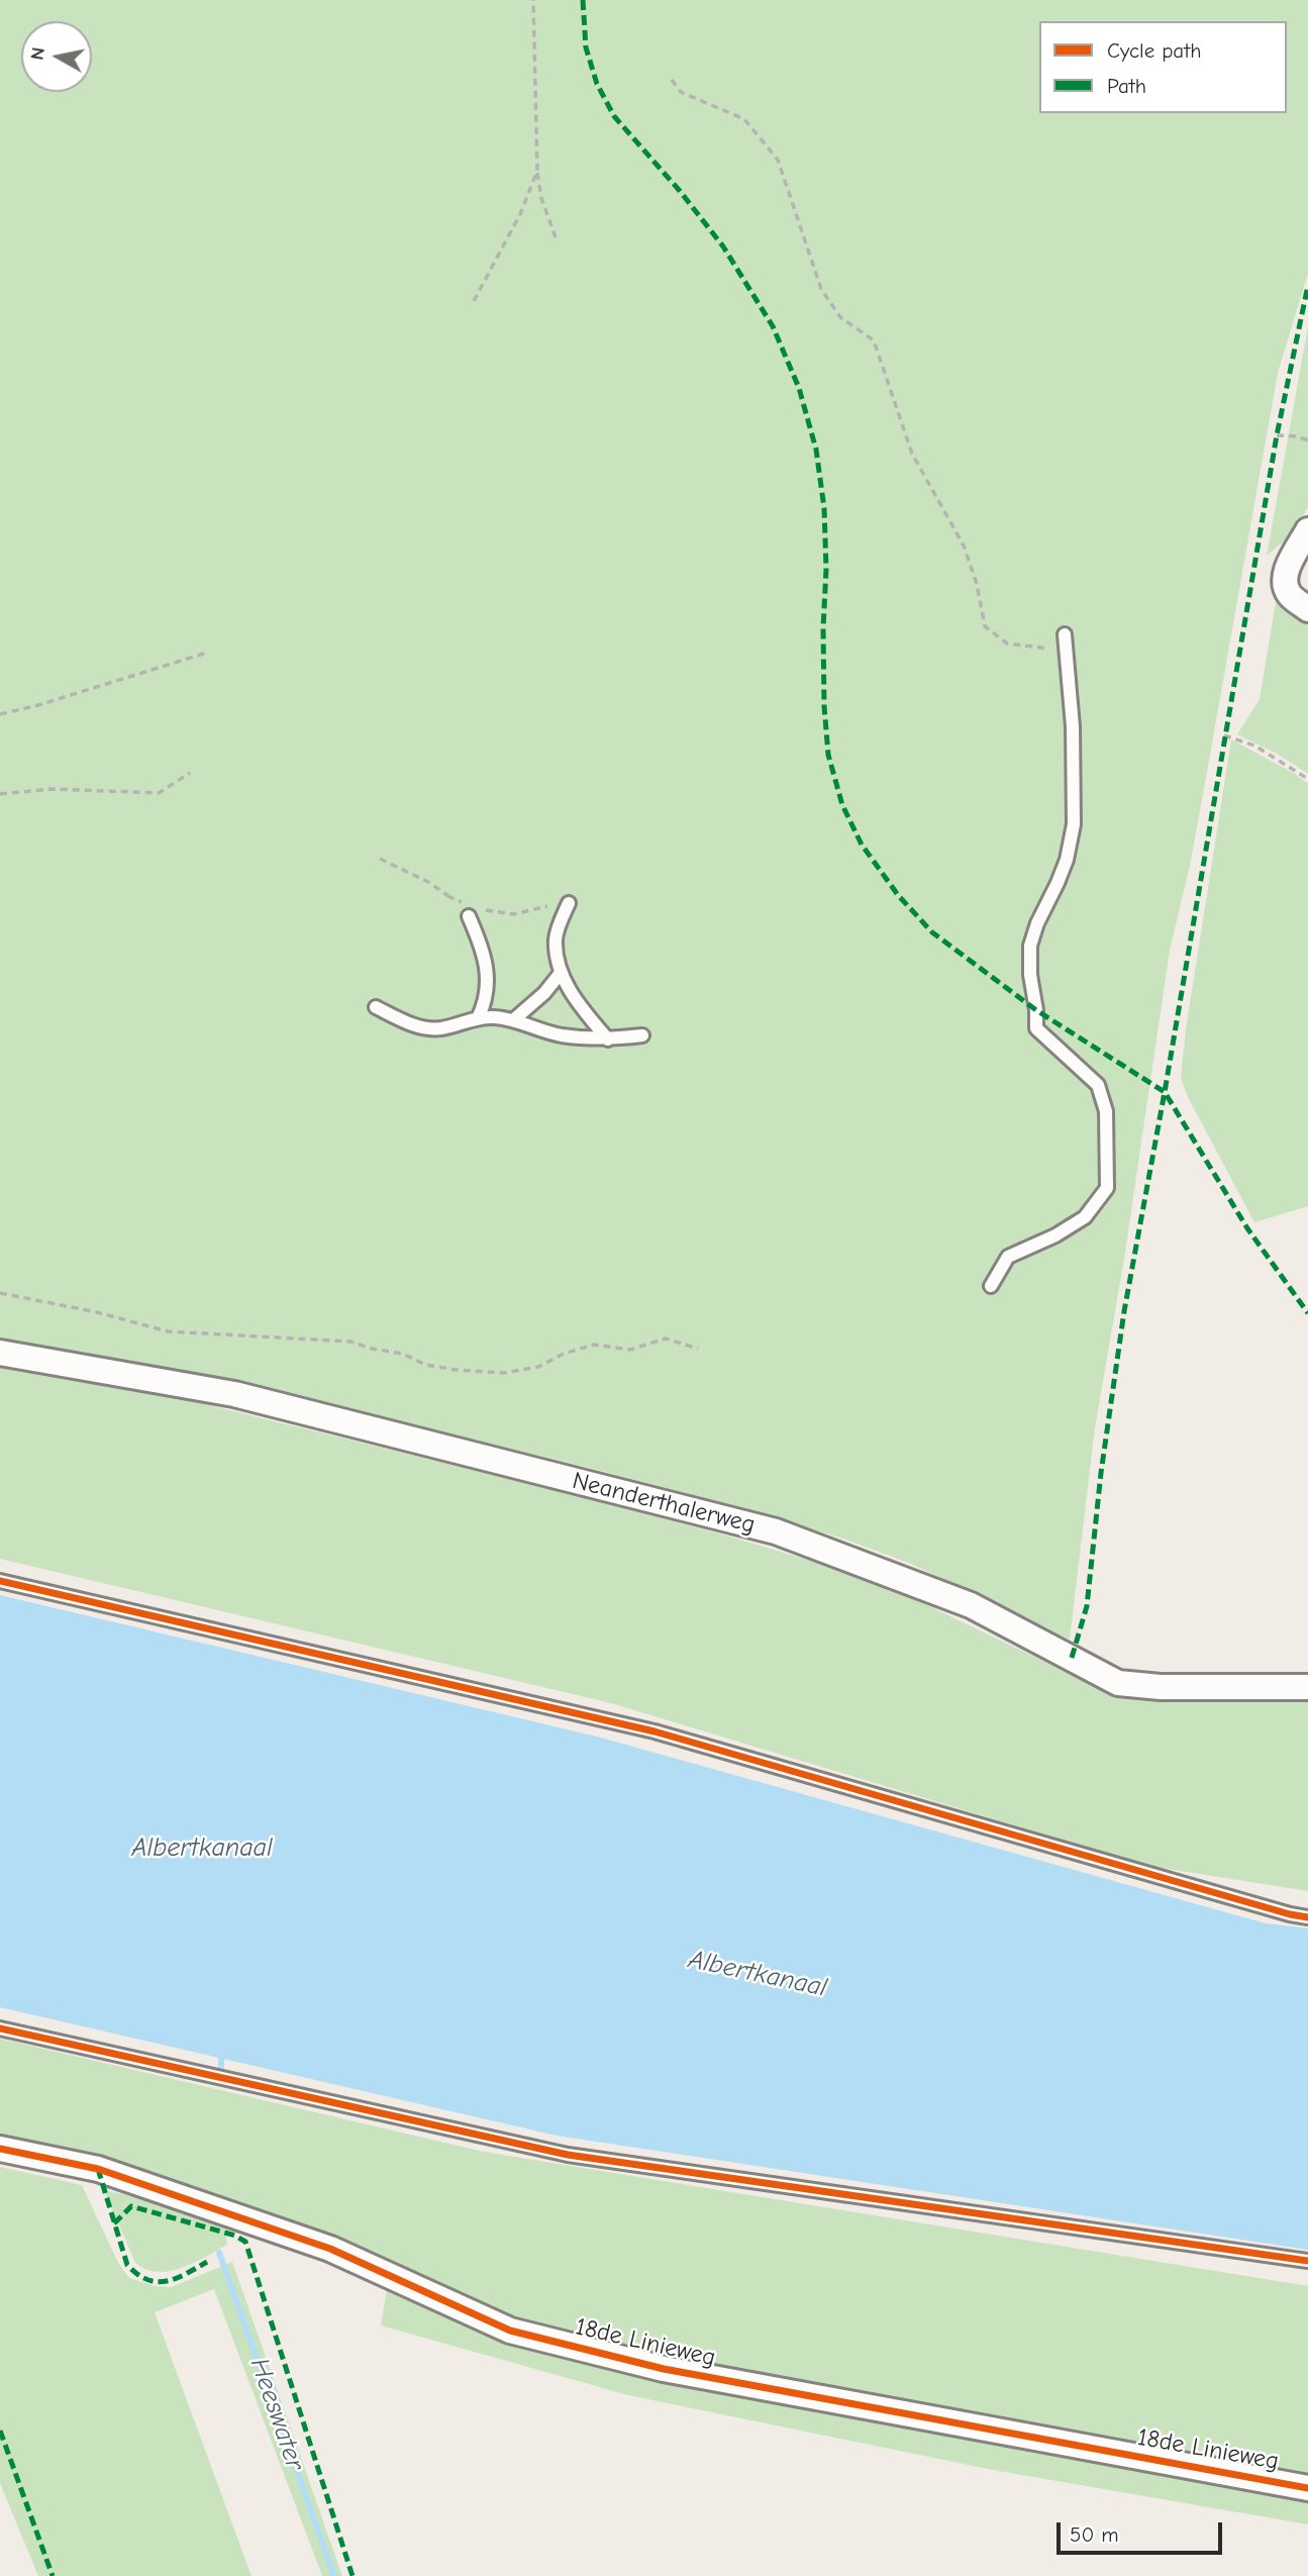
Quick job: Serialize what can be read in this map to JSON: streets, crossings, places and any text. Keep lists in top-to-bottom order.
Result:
{
  "streets": {
    "street": ["Neanderthalerweg", "18de Linieweg"]
  },
  "water": ["Albertkanaal", "Heeswater"],
  "legend": ["Cycle path", "Path"],
  "scale_bar": "50 m",
  "north": "left"
}
